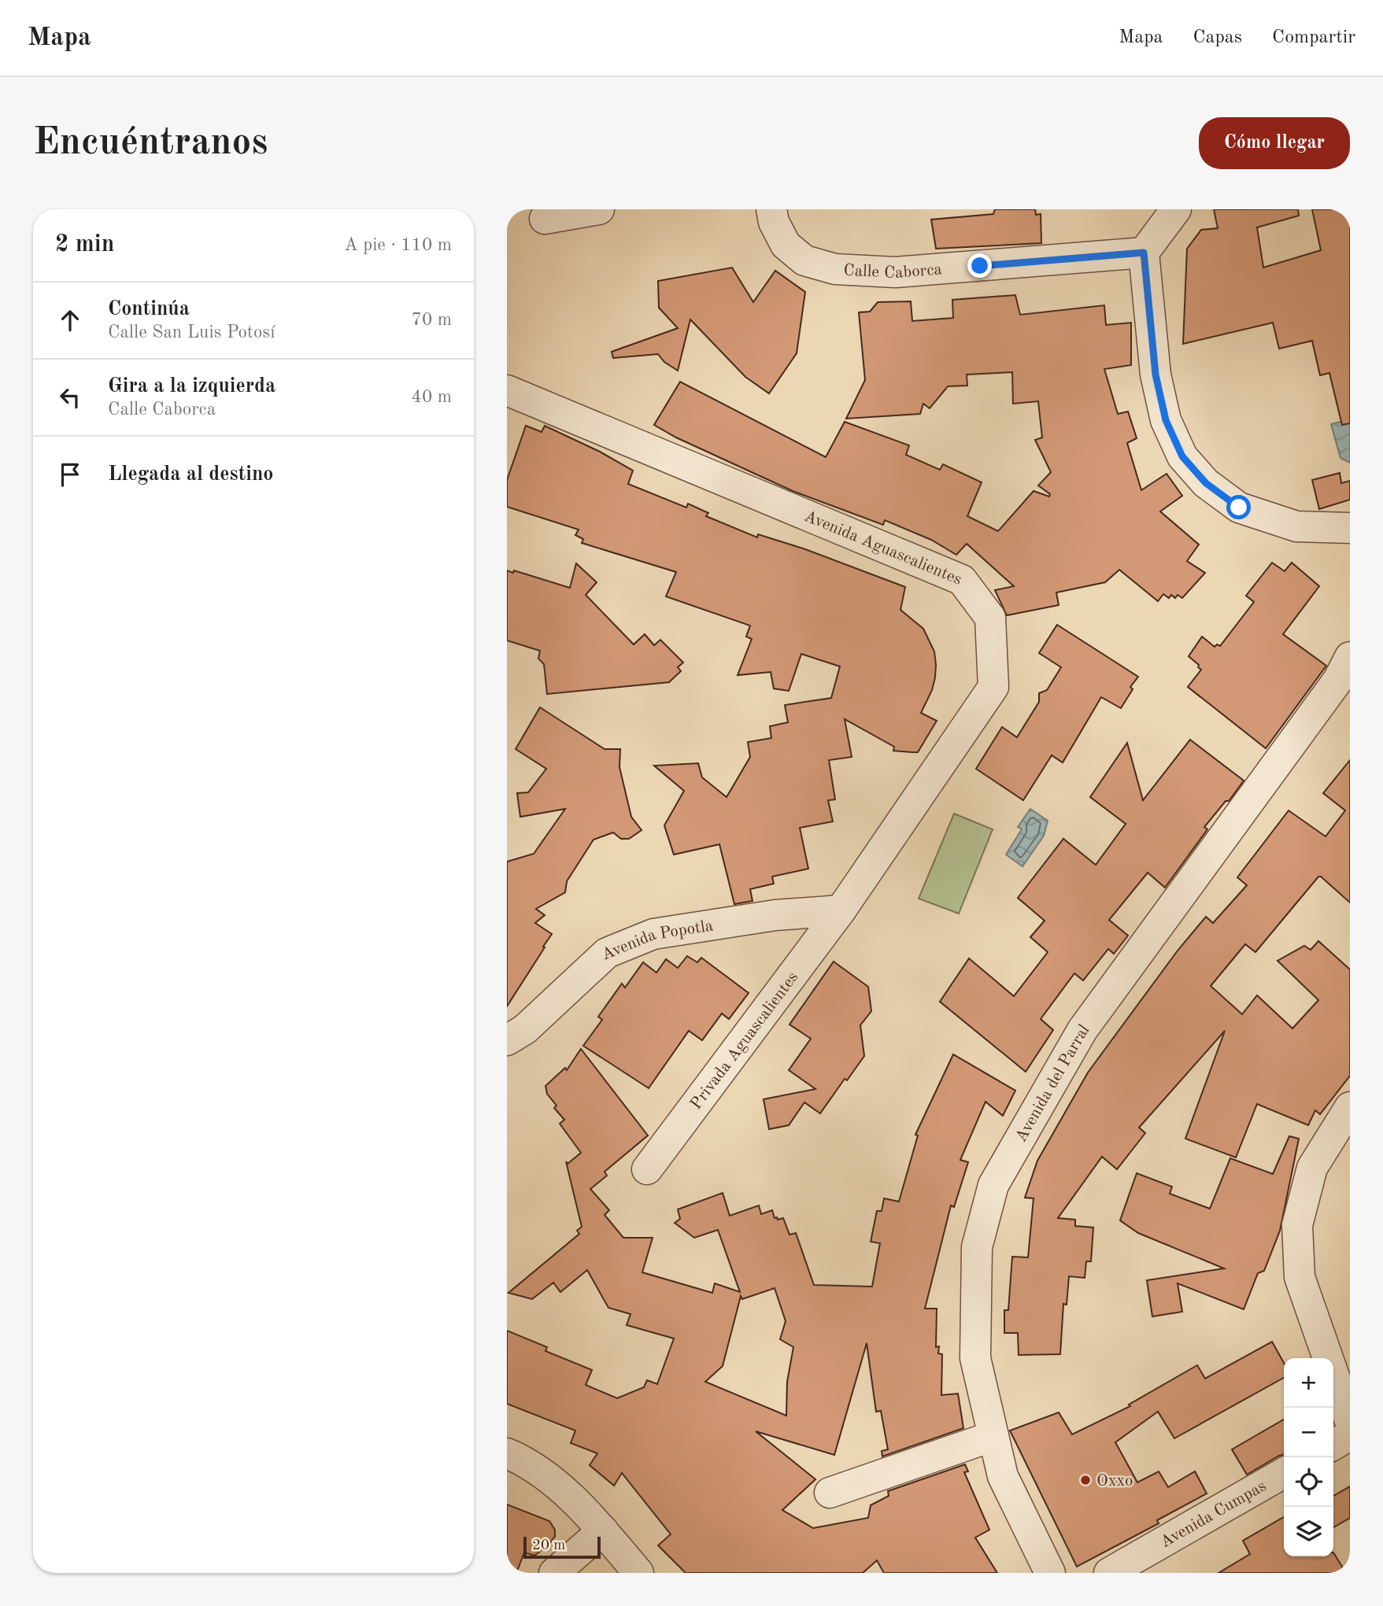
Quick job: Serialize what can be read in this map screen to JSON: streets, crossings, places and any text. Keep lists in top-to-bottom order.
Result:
{
  "streets": {
    "street": [
      "Calle Caborca",
      "Avenida Aguascalientes",
      "Avenida Popotla",
      "Privada Aguascalientes",
      "Avenida del Parral",
      "Avenida Cumpas"
    ]
  },
  "crossings": [
    ["Avenida Aguascalientes", "Avenida Popotla"],
    ["Avenida Aguascalientes", "Privada Aguascalientes"],
    ["Avenida Popotla", "Privada Aguascalientes"]
  ],
  "places": ["Oxxo"],
  "scale_bar": "20 m",
  "page": {
    "header": "Mapa",
    "nav": ["Mapa", "Capas", "Compartir"],
    "buttons": "Cómo llegar",
    "title": "Encuéntranos",
    "heading": ["2 min", "A pie · 110 m"],
    "list": [
      ["Continúa", "Calle San Luis Potosí", "70 m"],
      ["Gira a la izquierda", "Calle Caborca", "40 m"],
      "Llegada al destino"
    ],
    "map_buttons": ["+", "−"],
    "scale": "20 m"
  }
}
